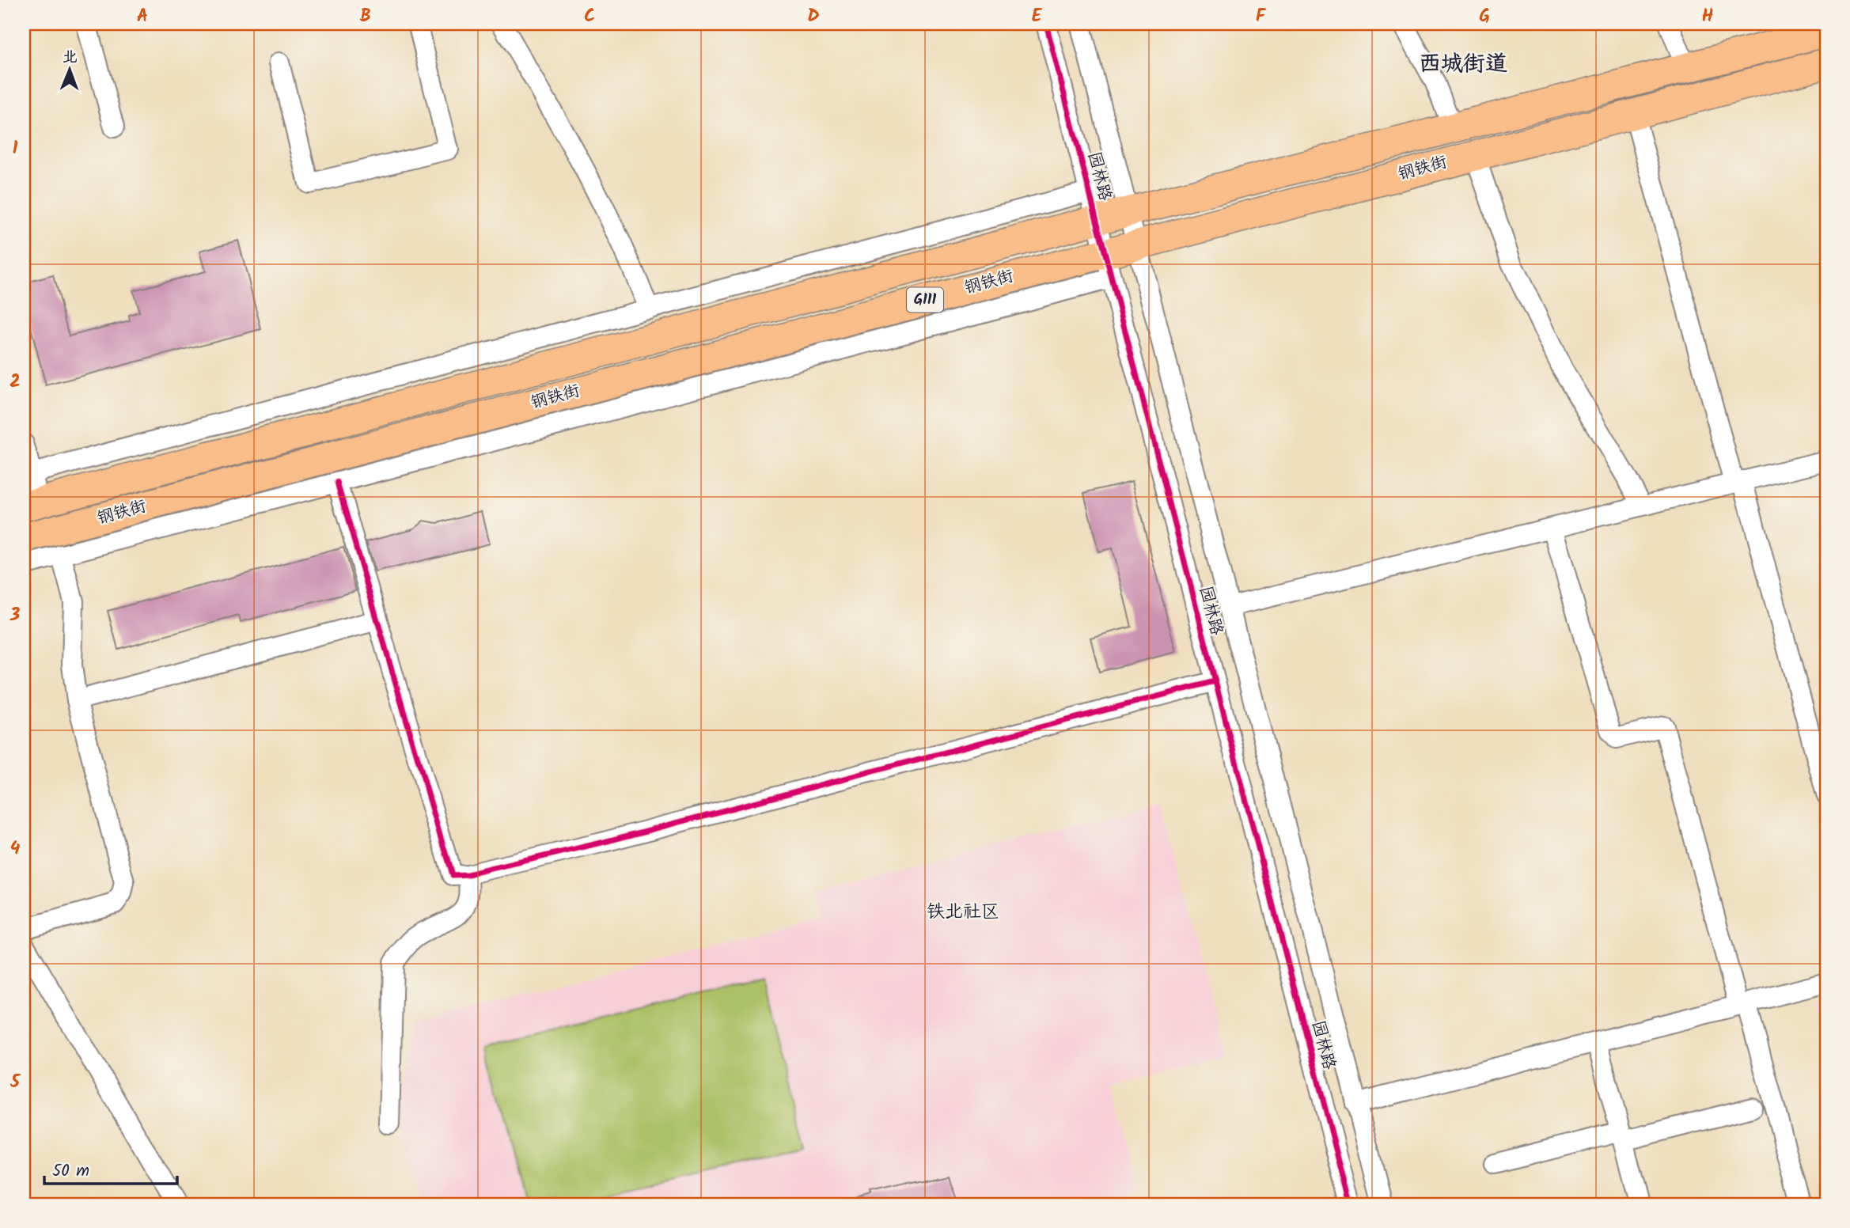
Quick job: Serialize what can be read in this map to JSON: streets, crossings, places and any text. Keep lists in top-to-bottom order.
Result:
{
  "streets": {
    "highway": ["钢铁街", "G111"],
    "street": ["园林路"]
  },
  "crossings": [
    ["钢铁街", "园林路"]
  ],
  "districts": ["西城街道", "铁北社区"],
  "scale_bar": "50 m",
  "north": "top",
  "grid": {
    "columns": [
      "A",
      "B",
      "C",
      "D",
      "E",
      "F",
      "G",
      "H"
    ],
    "rows": [
      "1",
      "2",
      "3",
      "4",
      "5"
    ]
  }
}
